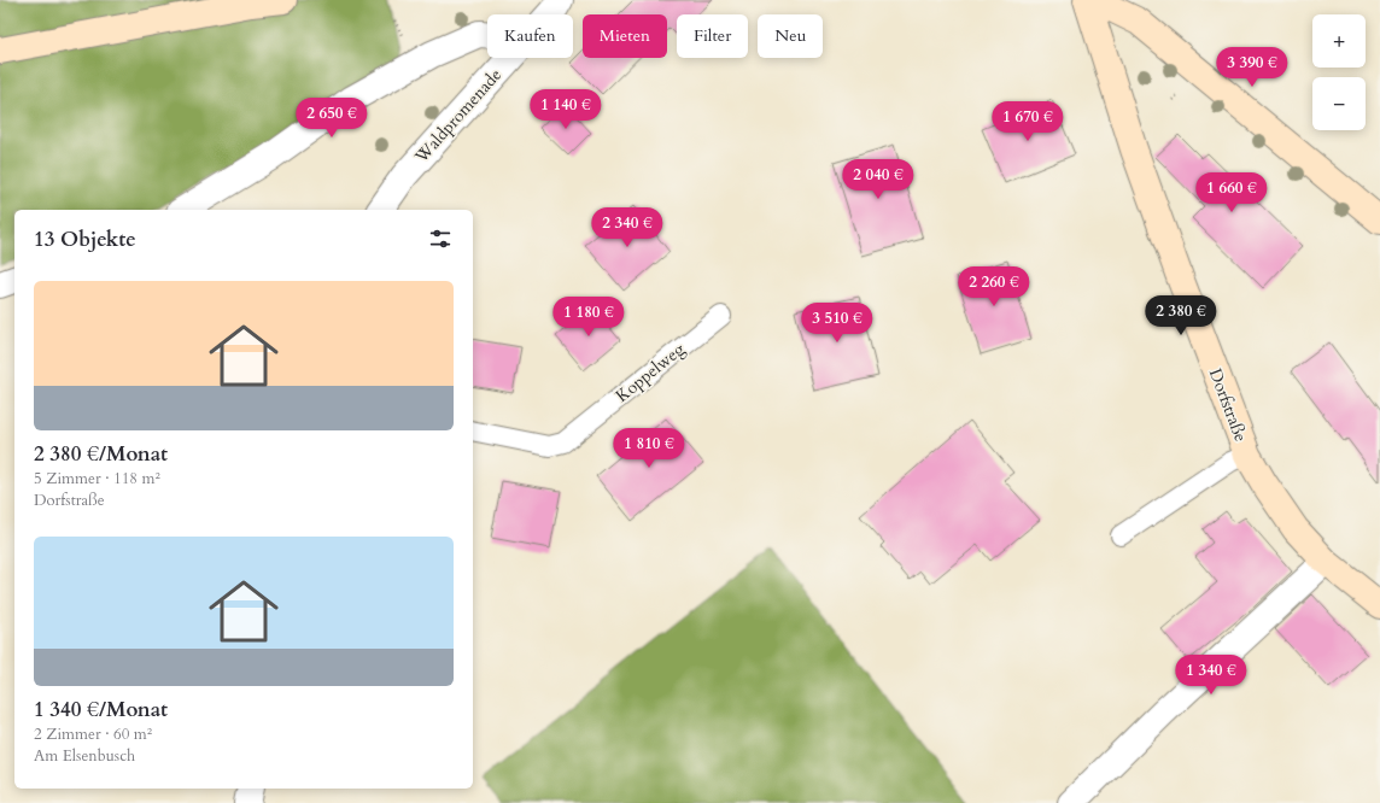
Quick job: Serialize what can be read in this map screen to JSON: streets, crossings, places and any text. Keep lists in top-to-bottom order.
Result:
{
  "streets": {
    "main road": ["Dorfstraße"],
    "street": ["Waldpromenade"],
    "lane": ["Koppelweg"]
  },
  "page": {
    "map_buttons": ["+", "−"],
    "chip": [
      "Kaufen",
      "Mieten",
      "Filter",
      "Neu"
    ],
    "price": [
      "3 390 €",
      "1 140 €",
      "2 650 €",
      "1 670 €",
      "2 040 €",
      "1 660 €",
      "2 340 €",
      "2 260 €",
      "2 380 €",
      "1 180 €",
      "3 510 €",
      "1 810 €",
      "1 340 €"
    ],
    "heading": "13 Objekte",
    "list": [
      {
        "name": "2 380 €/Monat",
        "note": "5 Zimmer · 118 m² · Dorfstraße"
      },
      {
        "name": "1 340 €/Monat",
        "note": "2 Zimmer · 60 m² · Am Elsenbusch"
      }
    ]
  }
}
